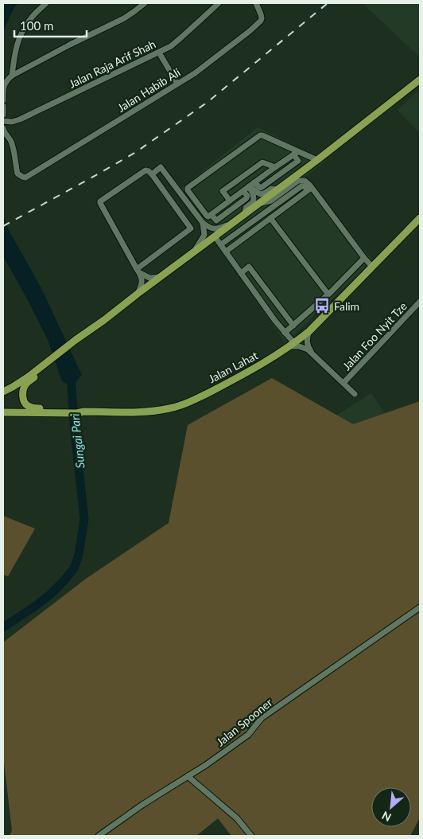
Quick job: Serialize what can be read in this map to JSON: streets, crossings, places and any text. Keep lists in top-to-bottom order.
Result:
{
  "streets": {
    "main road": ["Jalan Lahat"],
    "street": [
      "Jalan Raja Arif Shah",
      "Jalan Habib Ali",
      "Jalan Foo Nyit Tze",
      "Jalan Spooner"
    ]
  },
  "water": ["Sungai Pari"],
  "places": {
    "bus stop": ["Falim"]
  },
  "scale_bar": "100 m",
  "north": "bottom left"
}
